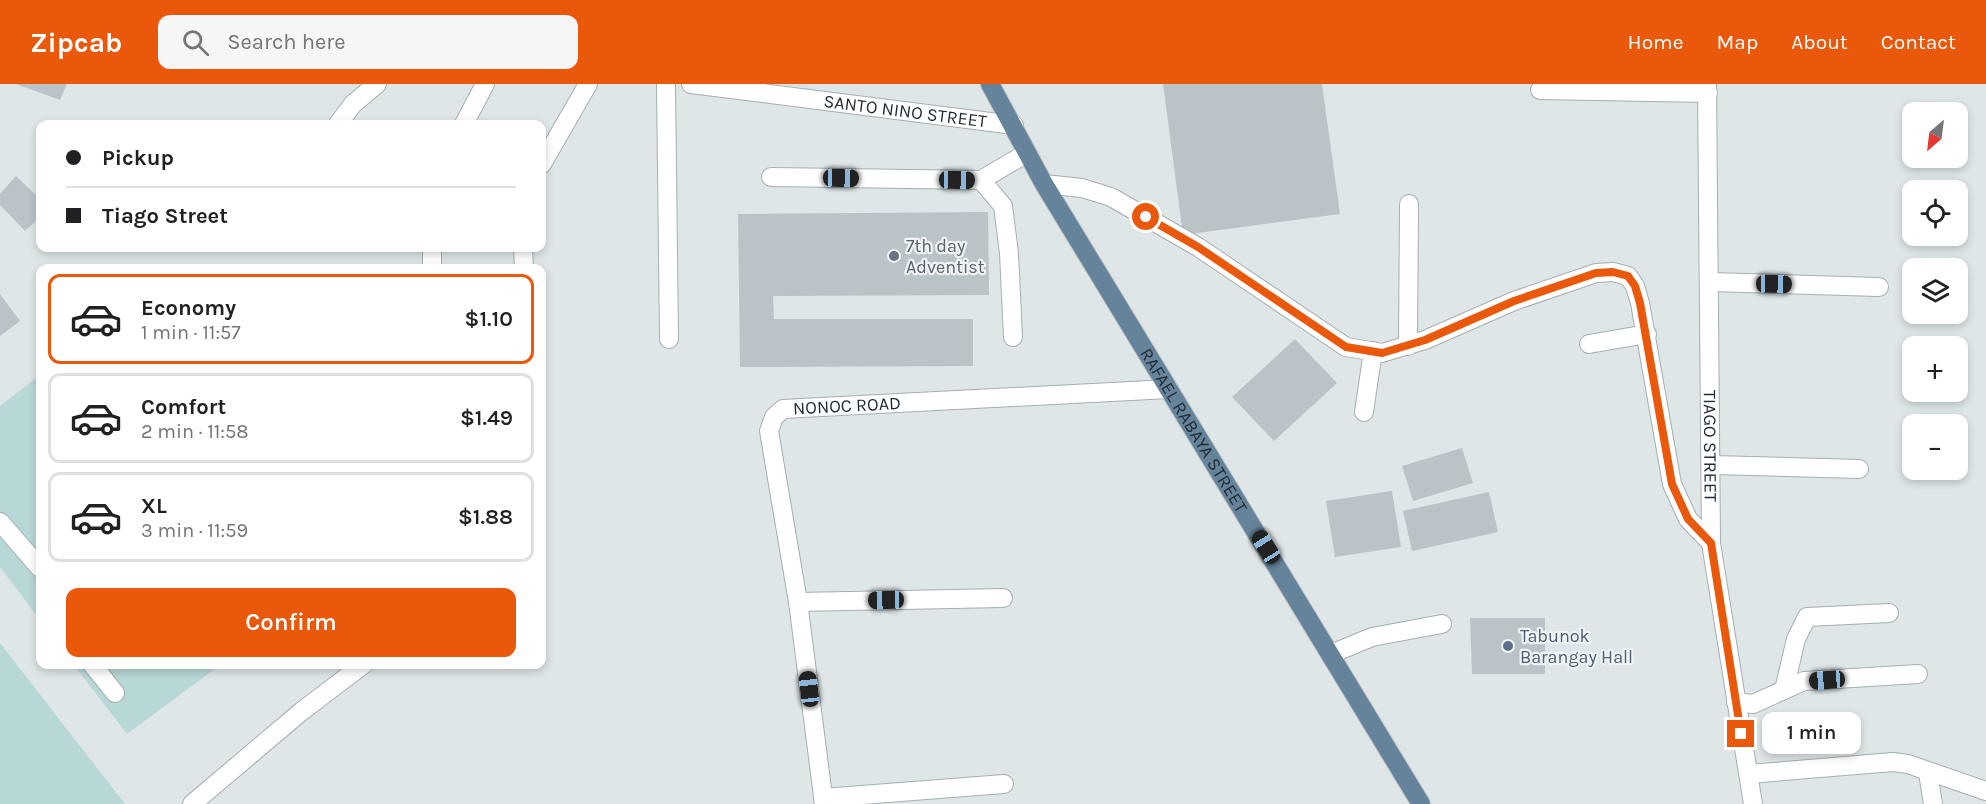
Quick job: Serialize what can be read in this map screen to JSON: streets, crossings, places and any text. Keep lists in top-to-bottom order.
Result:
{
  "streets": {
    "main road": ["RAFAEL RABAYA STREET"],
    "street": ["SANTO NINO STREET", "NONOC ROAD", "TIAGO STREET"]
  },
  "crossings": [
    ["SANTO NINO STREET", "RAFAEL RABAYA STREET"],
    ["NONOC ROAD", "RAFAEL RABAYA STREET"]
  ],
  "places": ["7th day Adventist", "Tabunok Barangay Hall"],
  "north": "bottom left",
  "page": {
    "header": "Zipcab",
    "search": "Search here",
    "nav": [
      "Home",
      "Map",
      "About",
      "Contact"
    ],
    "map_buttons": ["+", "−"],
    "banner": ["Pickup", "Tiago Street"],
    "list": [
      {
        "name": "Economy",
        "note": "1 min · 11:57",
        "value": "$1.10"
      },
      {
        "name": "Comfort",
        "note": "2 min · 11:58",
        "value": "$1.49"
      },
      {
        "name": "XL",
        "note": "3 min · 11:59",
        "value": "$1.88"
      }
    ],
    "buttons": "Confirm",
    "bubble": "1 min"
  }
}
